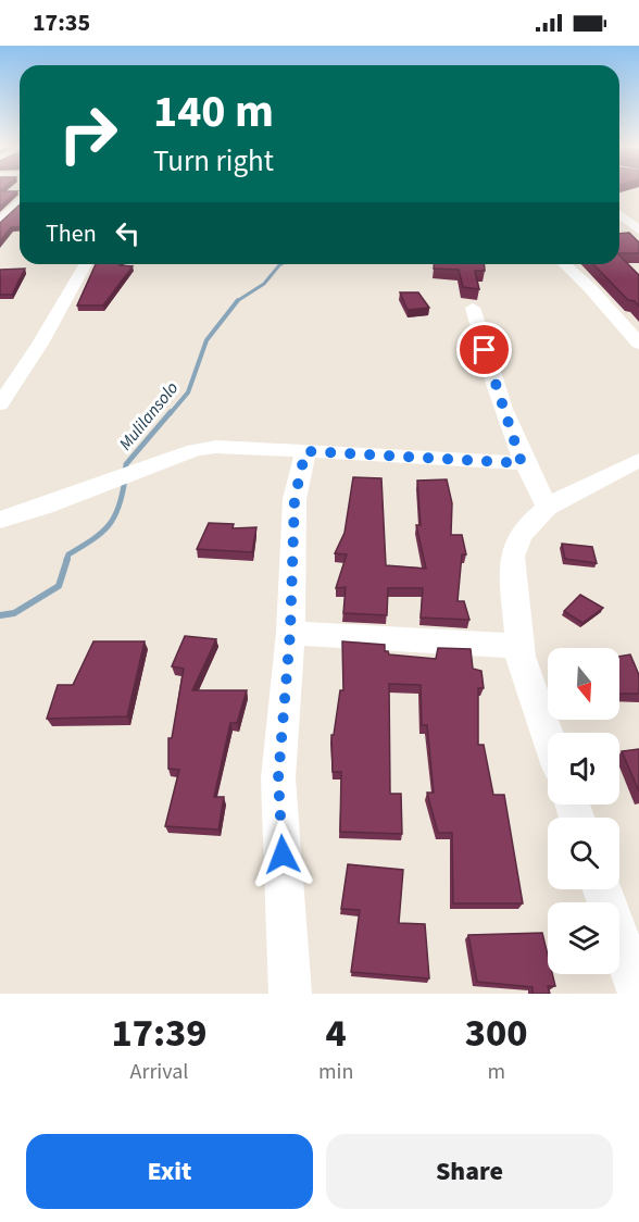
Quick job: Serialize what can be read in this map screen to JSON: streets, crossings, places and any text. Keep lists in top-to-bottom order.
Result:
{
  "water": ["Mulilansolo"],
  "north": "bottom",
  "page": {
    "status": "17:35",
    "turn": ["140 m", "Turn right"],
    "then": "Then",
    "eta": [
      "17:39",
      "Arrival",
      "4",
      "min",
      "300",
      "m"
    ],
    "buttons": ["Exit", "Share"]
  }
}
